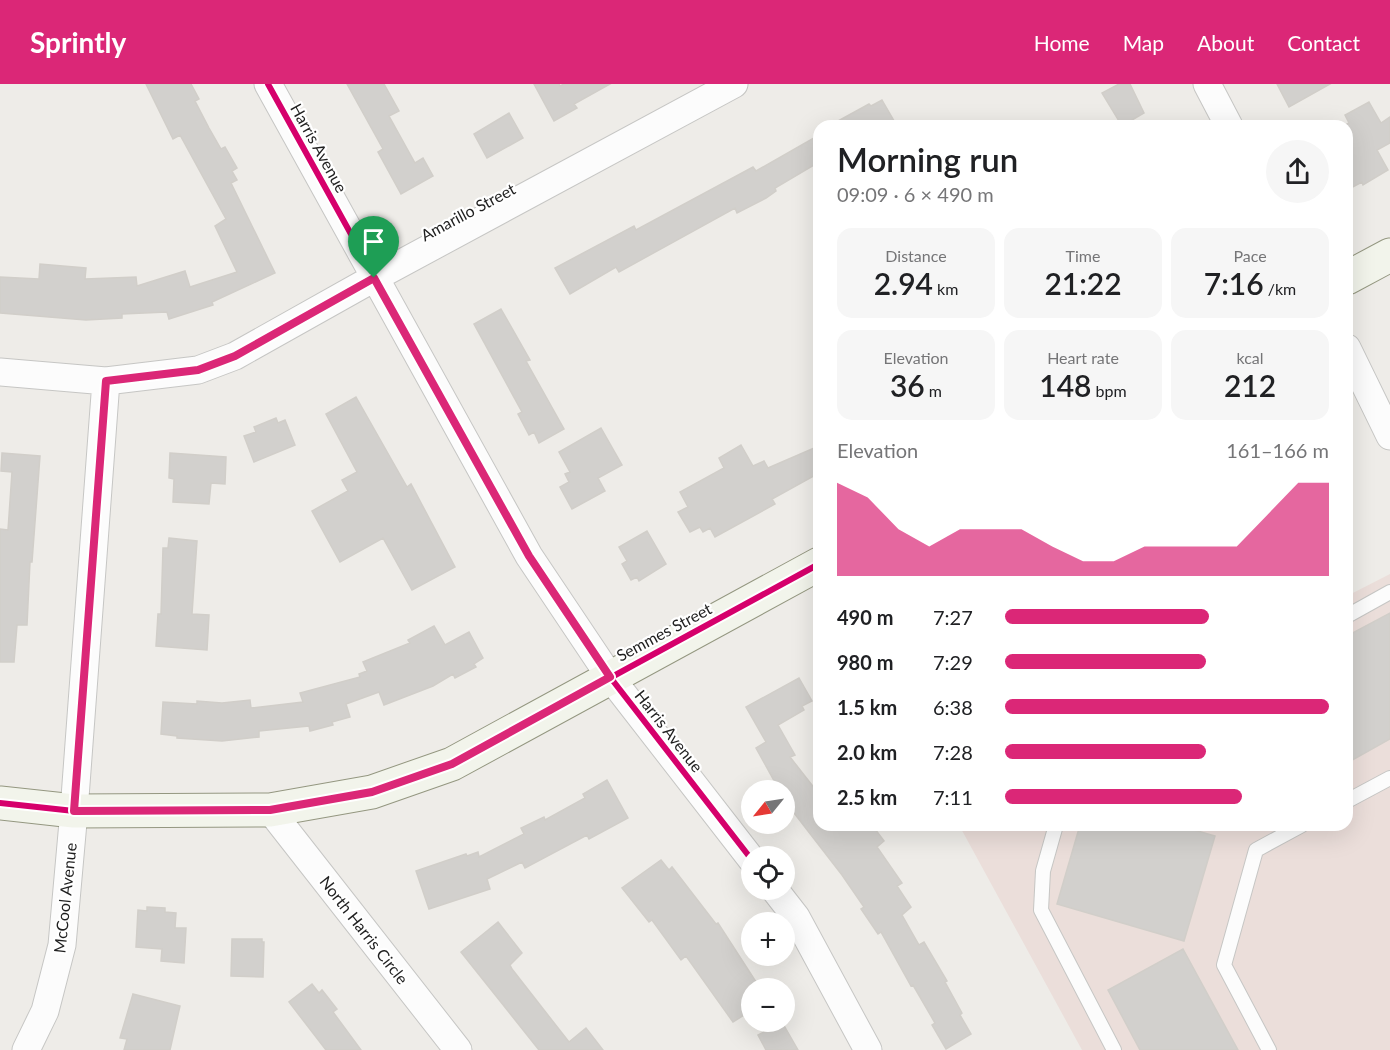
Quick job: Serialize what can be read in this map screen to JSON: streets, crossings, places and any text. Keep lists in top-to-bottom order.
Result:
{
  "streets": {
    "main road": ["Semmes Street"],
    "street": [
      "Harris Avenue",
      "Amarillo Street",
      "McCool Avenue",
      "North Harris Circle"
    ]
  },
  "crossings": [
    ["Harris Avenue", "Amarillo Street"],
    ["Harris Avenue", "Semmes Street"],
    ["Amarillo Street", "McCool Avenue"],
    ["Semmes Street", "McCool Avenue"],
    ["Semmes Street", "North Harris Circle"]
  ],
  "north": "bottom left",
  "page": {
    "header": "Sprintly",
    "nav": [
      "Home",
      "Map",
      "About",
      "Contact"
    ],
    "heading": ["Morning run", "09:09 · 6 × 490 m"],
    "stats": [
      ["Distance", "2.94 km"],
      ["Time", "21:22"],
      ["Pace", "7:16 /km"],
      ["Elevation", "36 m"],
      ["Heart rate", "148 bpm"],
      ["kcal", "212"]
    ],
    "chart": ["Elevation", "161–166 m"],
    "list": [
      {
        "name": "490 m",
        "note": "7:27"
      },
      {
        "name": "980 m",
        "note": "7:29"
      },
      {
        "name": "1.5 km",
        "note": "6:38"
      },
      {
        "name": "2.0 km",
        "note": "7:28"
      },
      {
        "name": "2.5 km",
        "note": "7:11"
      }
    ],
    "map_buttons": ["+", "−"]
  }
}
